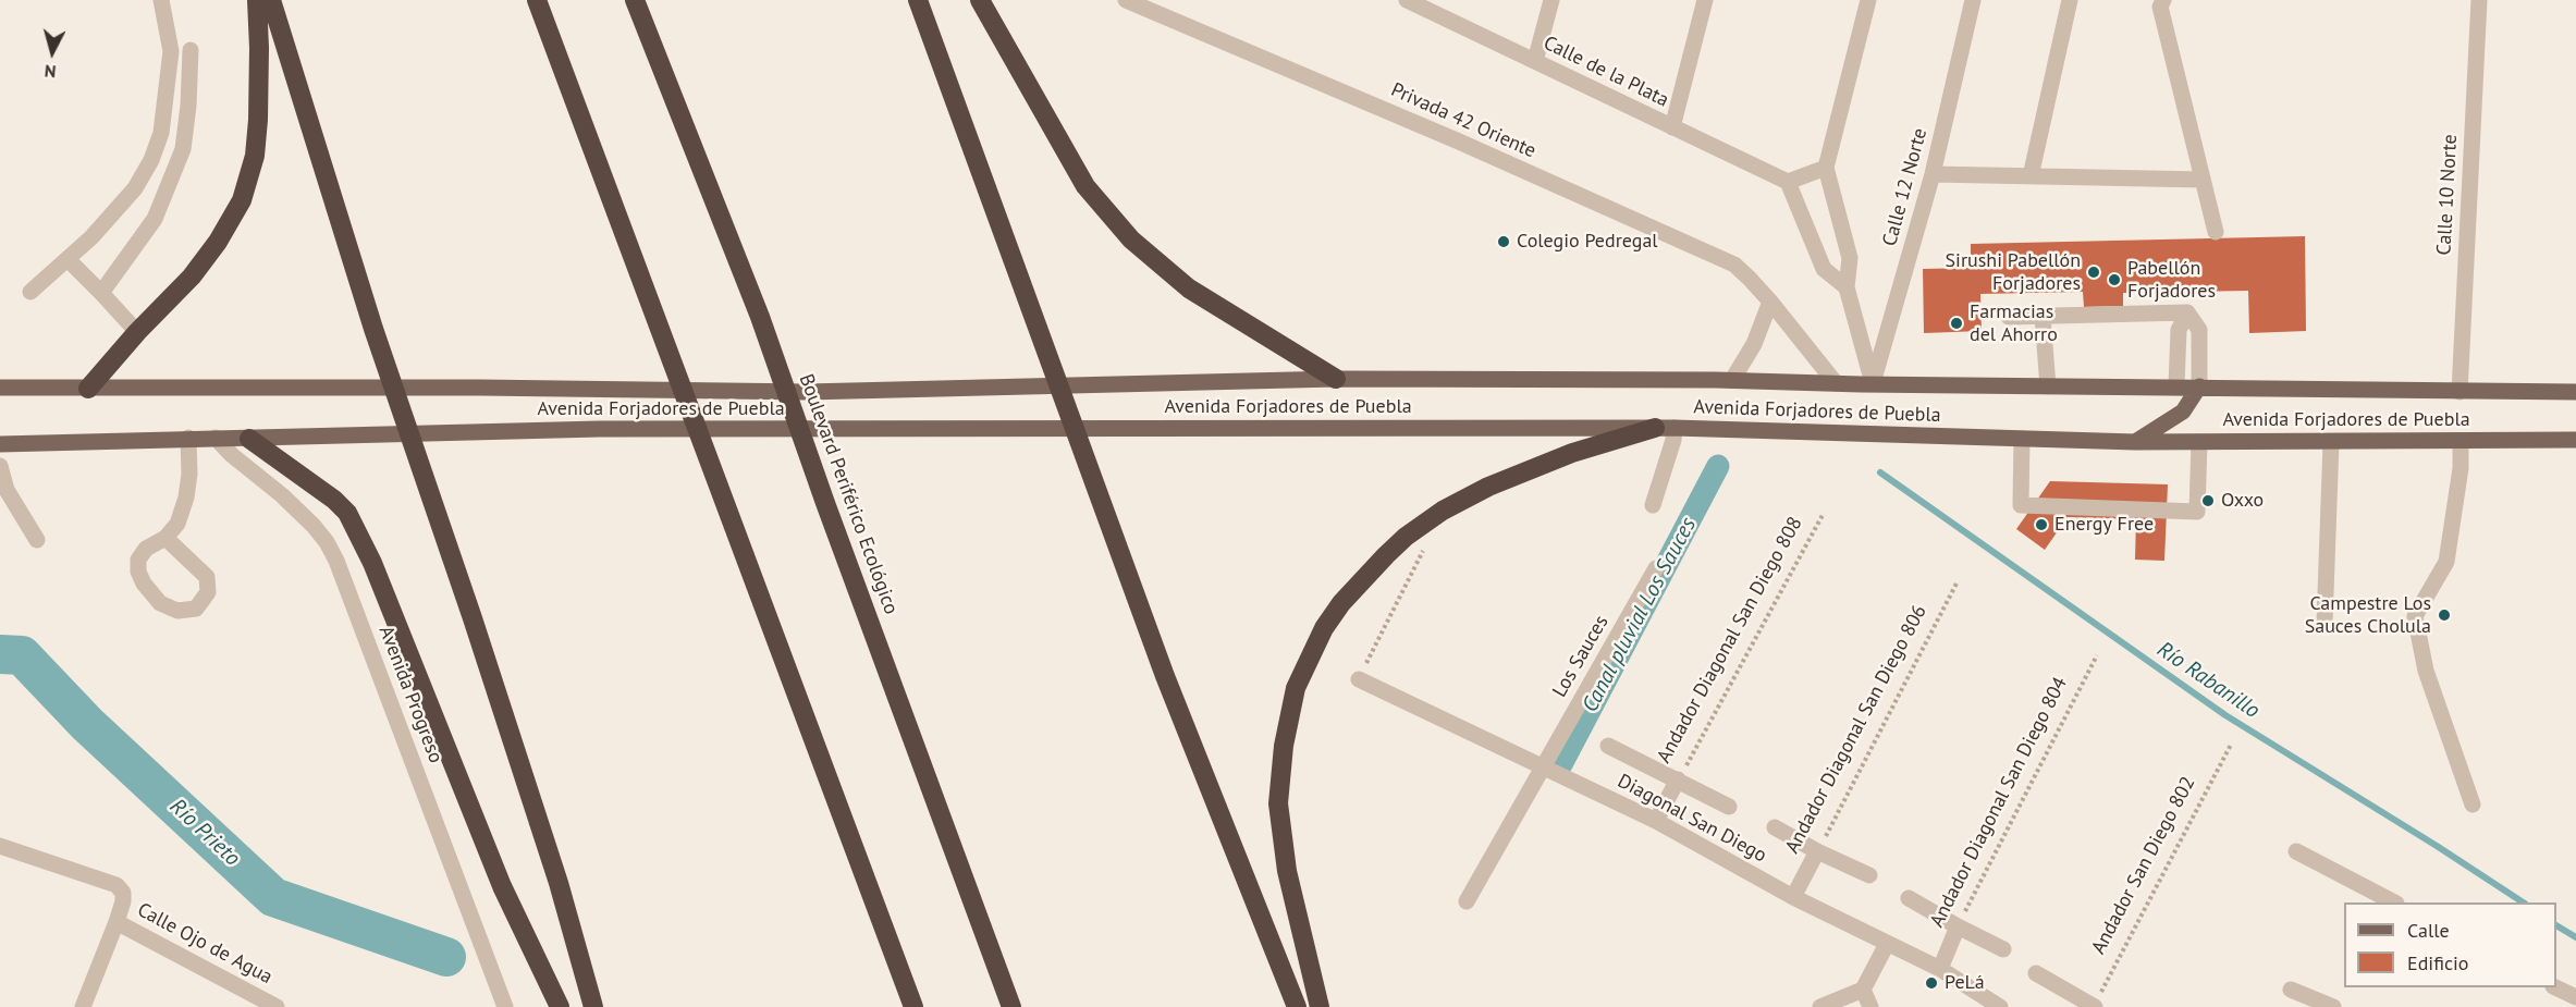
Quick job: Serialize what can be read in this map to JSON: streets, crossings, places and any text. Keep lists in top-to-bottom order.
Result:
{
  "streets": {
    "highway": ["Boulevard Periférico Ecológico"],
    "main road": ["Avenida Forjadores de Puebla"],
    "street": [
      "Calle de la Plata",
      "Privada 42 Oriente",
      "Calle 12 Norte",
      "Calle 10 Norte",
      "Andador Diagonal San Diego 808",
      "Los Sauces",
      "Avenida Progreso",
      "Andador Diagonal San Diego 806",
      "Andador Diagonal San Diego 804",
      "Diagonal San Diego",
      "Calle Ojo de Agua"
    ],
    "path": ["Andador San Diego 802"]
  },
  "crossings": [
    ["Privada 42 Oriente", "Avenida Forjadores de Puebla"],
    ["Calle 12 Norte", "Avenida Forjadores de Puebla"],
    ["Calle 10 Norte", "Avenida Forjadores de Puebla"],
    ["Avenida Forjadores de Puebla", "Avenida Progreso"],
    ["Andador Diagonal San Diego 808", "Diagonal San Diego"],
    ["Los Sauces", "Diagonal San Diego"],
    ["Andador Diagonal San Diego 806", "Diagonal San Diego"],
    ["Andador Diagonal San Diego 804", "Diagonal San Diego"]
  ],
  "water": ["Canal pluvial Los Sauces", "Río Rabanillo", "Río Prieto"],
  "places": [
    "Colegio Pedregal",
    "Sirushi Pabellón Forjadores",
    "Pabellón Forjadores",
    "Farmacias del Ahorro",
    "Oxxo",
    "Energy Free",
    "Campestre Los Sauces Cholula",
    "PeLá"
  ],
  "legend": ["Calle", "Edificio"],
  "north": "bottom"
}
